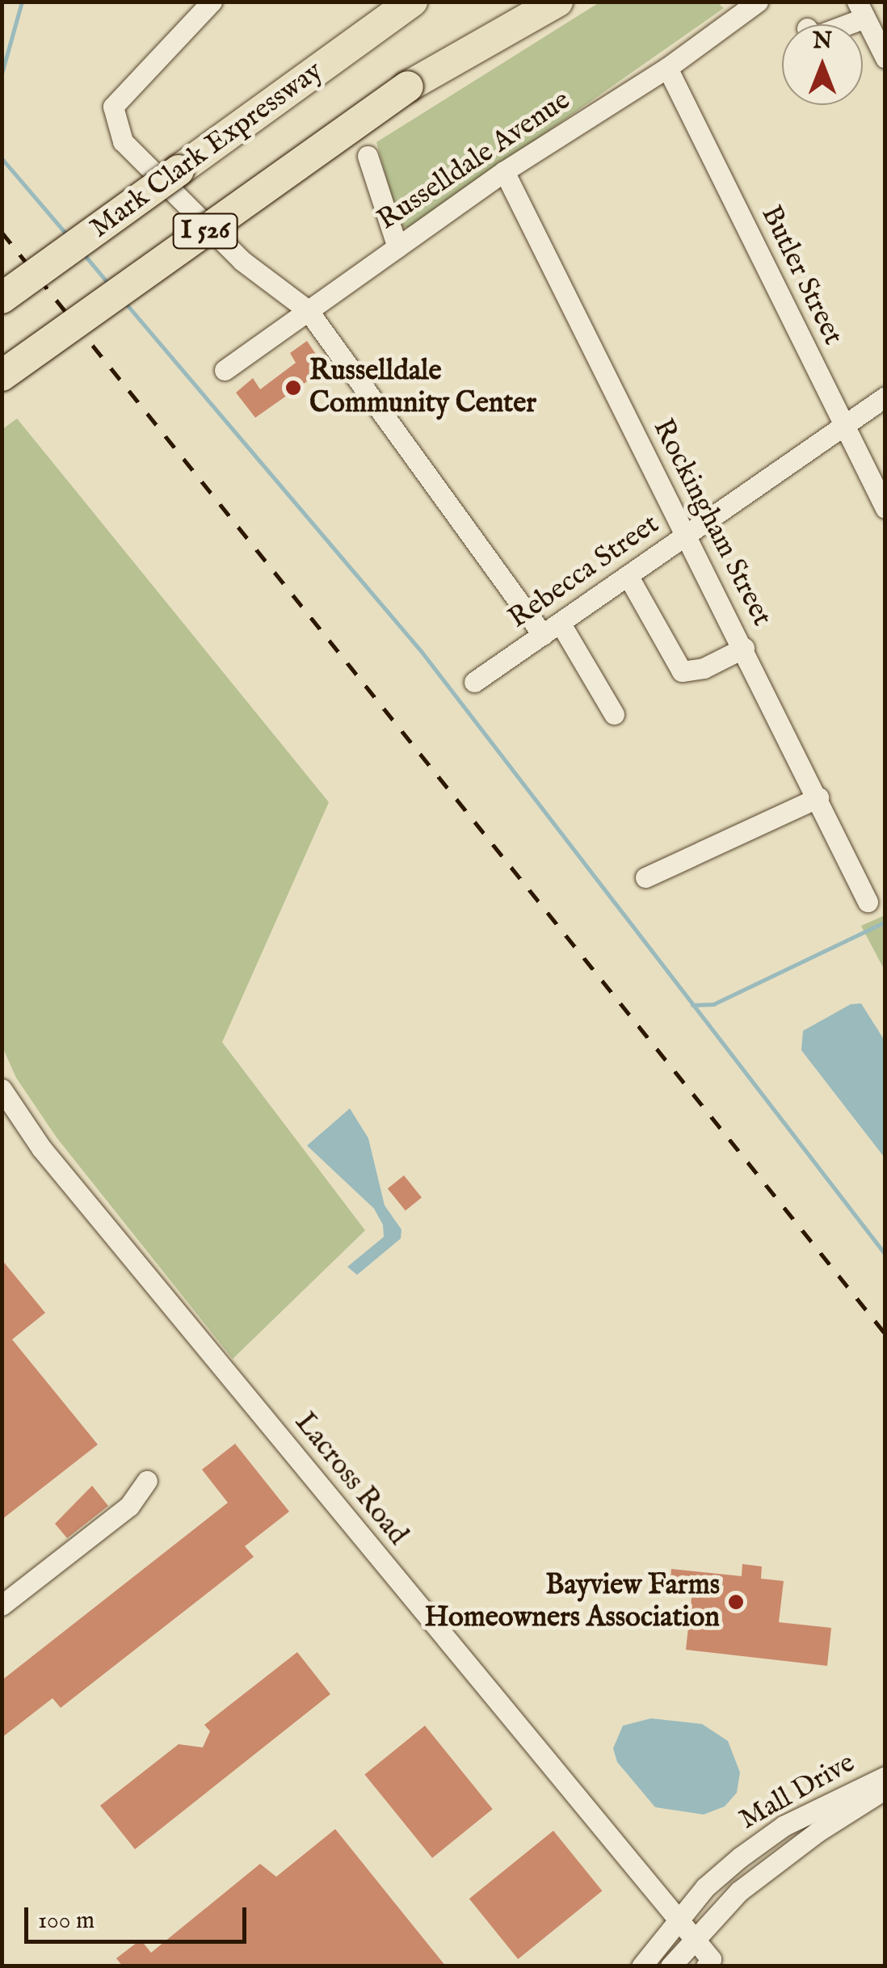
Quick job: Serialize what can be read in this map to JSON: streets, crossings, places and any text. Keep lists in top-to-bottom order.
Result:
{
  "streets": {
    "highway": ["Mark Clark Expressway", "I 526"],
    "street": [
      "Russelldale Avenue",
      "Butler Street",
      "Rockingham Street",
      "Rebecca Street",
      "Lacross Road",
      "Mall Drive"
    ]
  },
  "crossings": [
    ["Russelldale Avenue", "Butler Street"],
    ["Russelldale Avenue", "Rockingham Street"],
    ["Butler Street", "Rebecca Street"],
    ["Rockingham Street", "Rebecca Street"],
    ["Lacross Road", "Mall Drive"]
  ],
  "places": ["Russelldale Community Center", "Bayview Farms Homeowners Association"],
  "scale_bar": "100 m",
  "north": "top"
}
